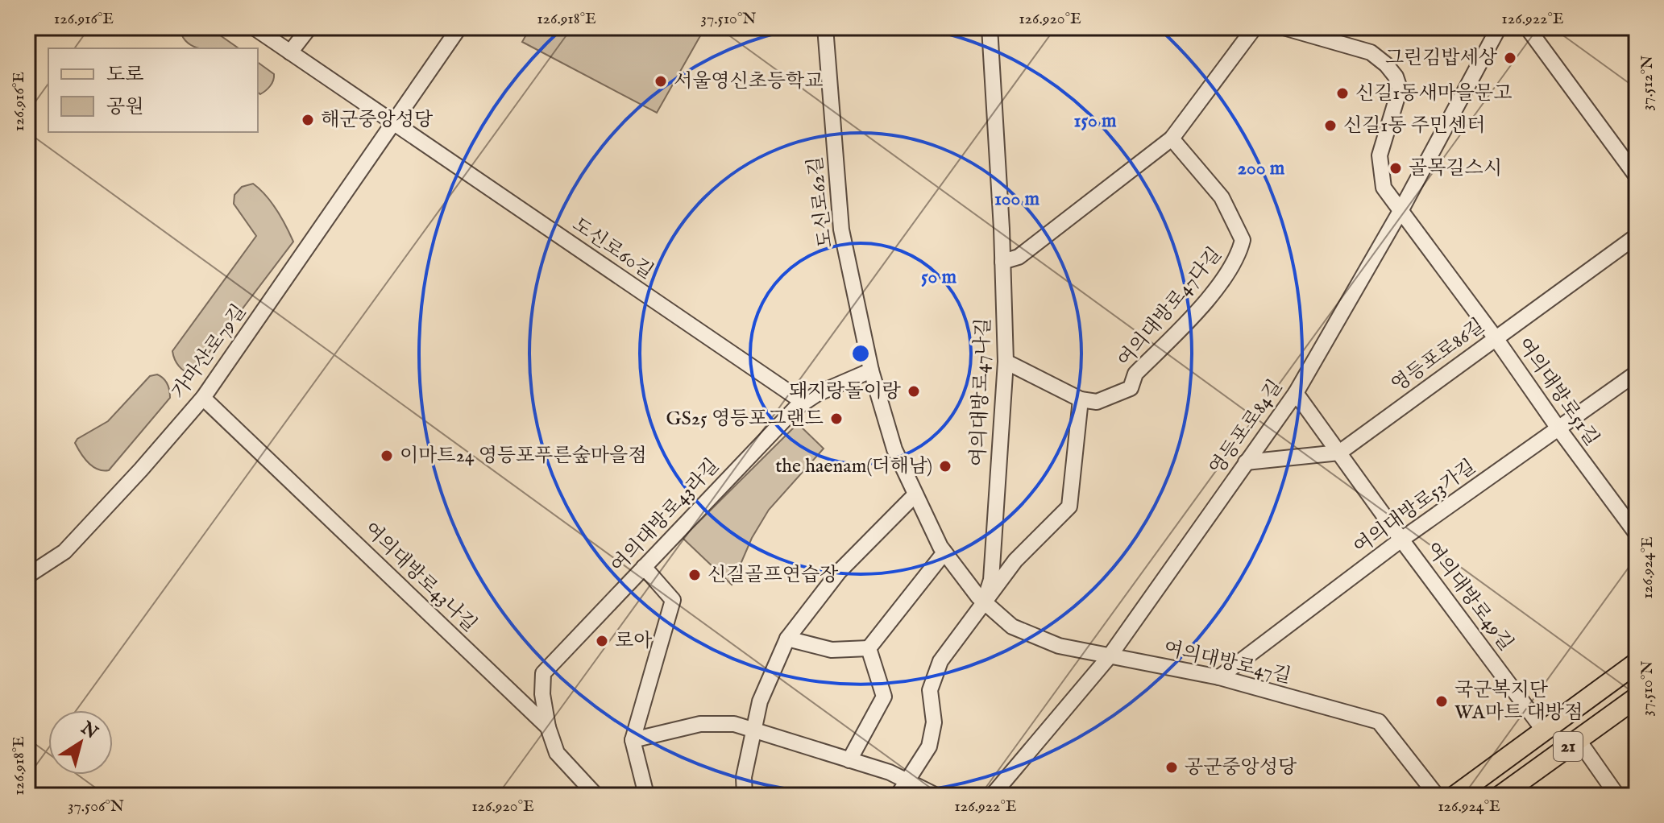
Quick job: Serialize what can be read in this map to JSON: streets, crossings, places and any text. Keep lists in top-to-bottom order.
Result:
{
  "streets": {
    "main road": ["21"],
    "street": [
      "도신로62길",
      "도신로60길",
      "여의대방로47다길",
      "가마산로79길",
      "영등포로86길",
      "여의대방로47나길",
      "여의대방로51길",
      "영등포로84길",
      "여의대방로53가길",
      "여의대방로43라길",
      "여의대방로43나길",
      "여의대방로49길",
      "여의대방로47길"
    ]
  },
  "crossings": [
    ["도신로62길", "여의대방로43라길"],
    ["도신로62길", "여의대방로47길"],
    ["도신로60길", "가마산로79길"],
    ["도신로60길", "여의대방로43라길"],
    ["가마산로79길", "여의대방로43나길"],
    ["영등포로86길", "여의대방로51길"],
    ["영등포로86길", "여의대방로49길"],
    ["여의대방로47나길", "여의대방로47길"],
    ["여의대방로51길", "영등포로84길"],
    ["여의대방로51길", "여의대방로53가길"],
    ["영등포로84길", "여의대방로49길"],
    ["영등포로84길", "여의대방로47길"],
    ["여의대방로53가길", "여의대방로49길"],
    ["여의대방로53가길", "여의대방로47길"],
    ["여의대방로43라길", "여의대방로43나길"],
    ["여의대방로43라길", "여의대방로47길"]
  ],
  "places": [
    "그린김밥세상",
    "서울영신초등학교",
    "신길1동새마을문고",
    "해군중앙성당",
    "신길1동 주민센터",
    "골목길스시",
    "돼지랑돌이랑",
    "GS25 영등포그랜드",
    "이마트24 영등포푸른숲마을점",
    "the haenam(더해남)",
    "신길골프연습장",
    "로아",
    "국군복지단 WA마트 대방점",
    "공군중앙성당"
  ],
  "legend": ["도로", "공원"],
  "north": "top right",
  "coordinates": [
    "126.916°E",
    "126.918°E",
    "37.510°N",
    "126.920°E",
    "126.922°E",
    "37.512°N",
    "126.924°E",
    "37.506°N"
  ],
  "rings": [
    "150 m",
    "200 m",
    "100 m",
    "50 m"
  ]
}
